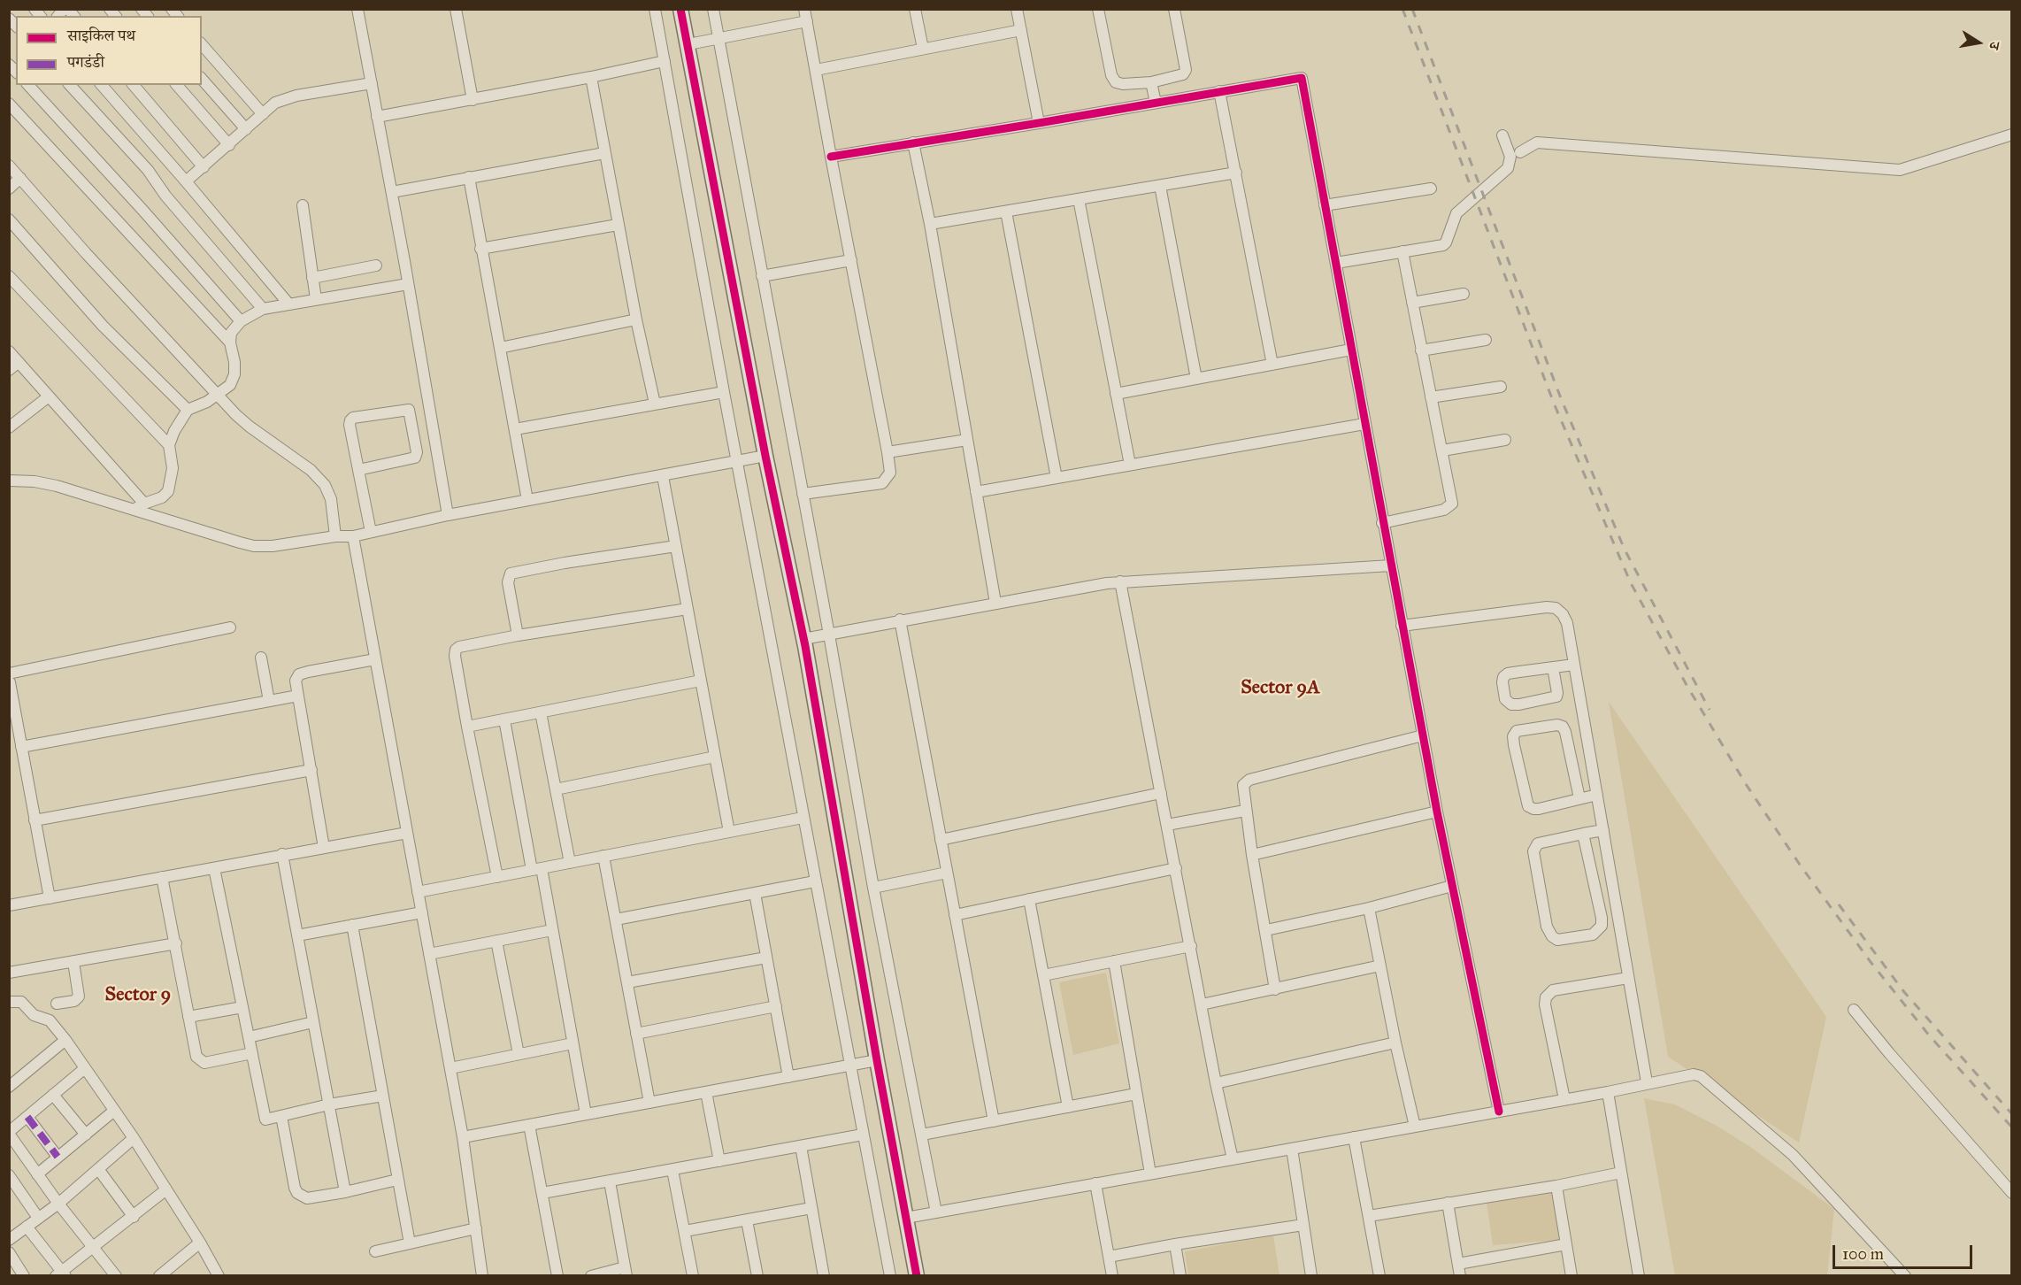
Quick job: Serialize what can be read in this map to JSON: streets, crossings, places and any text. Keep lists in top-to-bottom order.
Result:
{
  "districts": ["Sector 9A", "Sector 9"],
  "legend": ["साइकिल पथ", "पगडंडी"],
  "scale_bar": "100 m",
  "north": "right"
}
